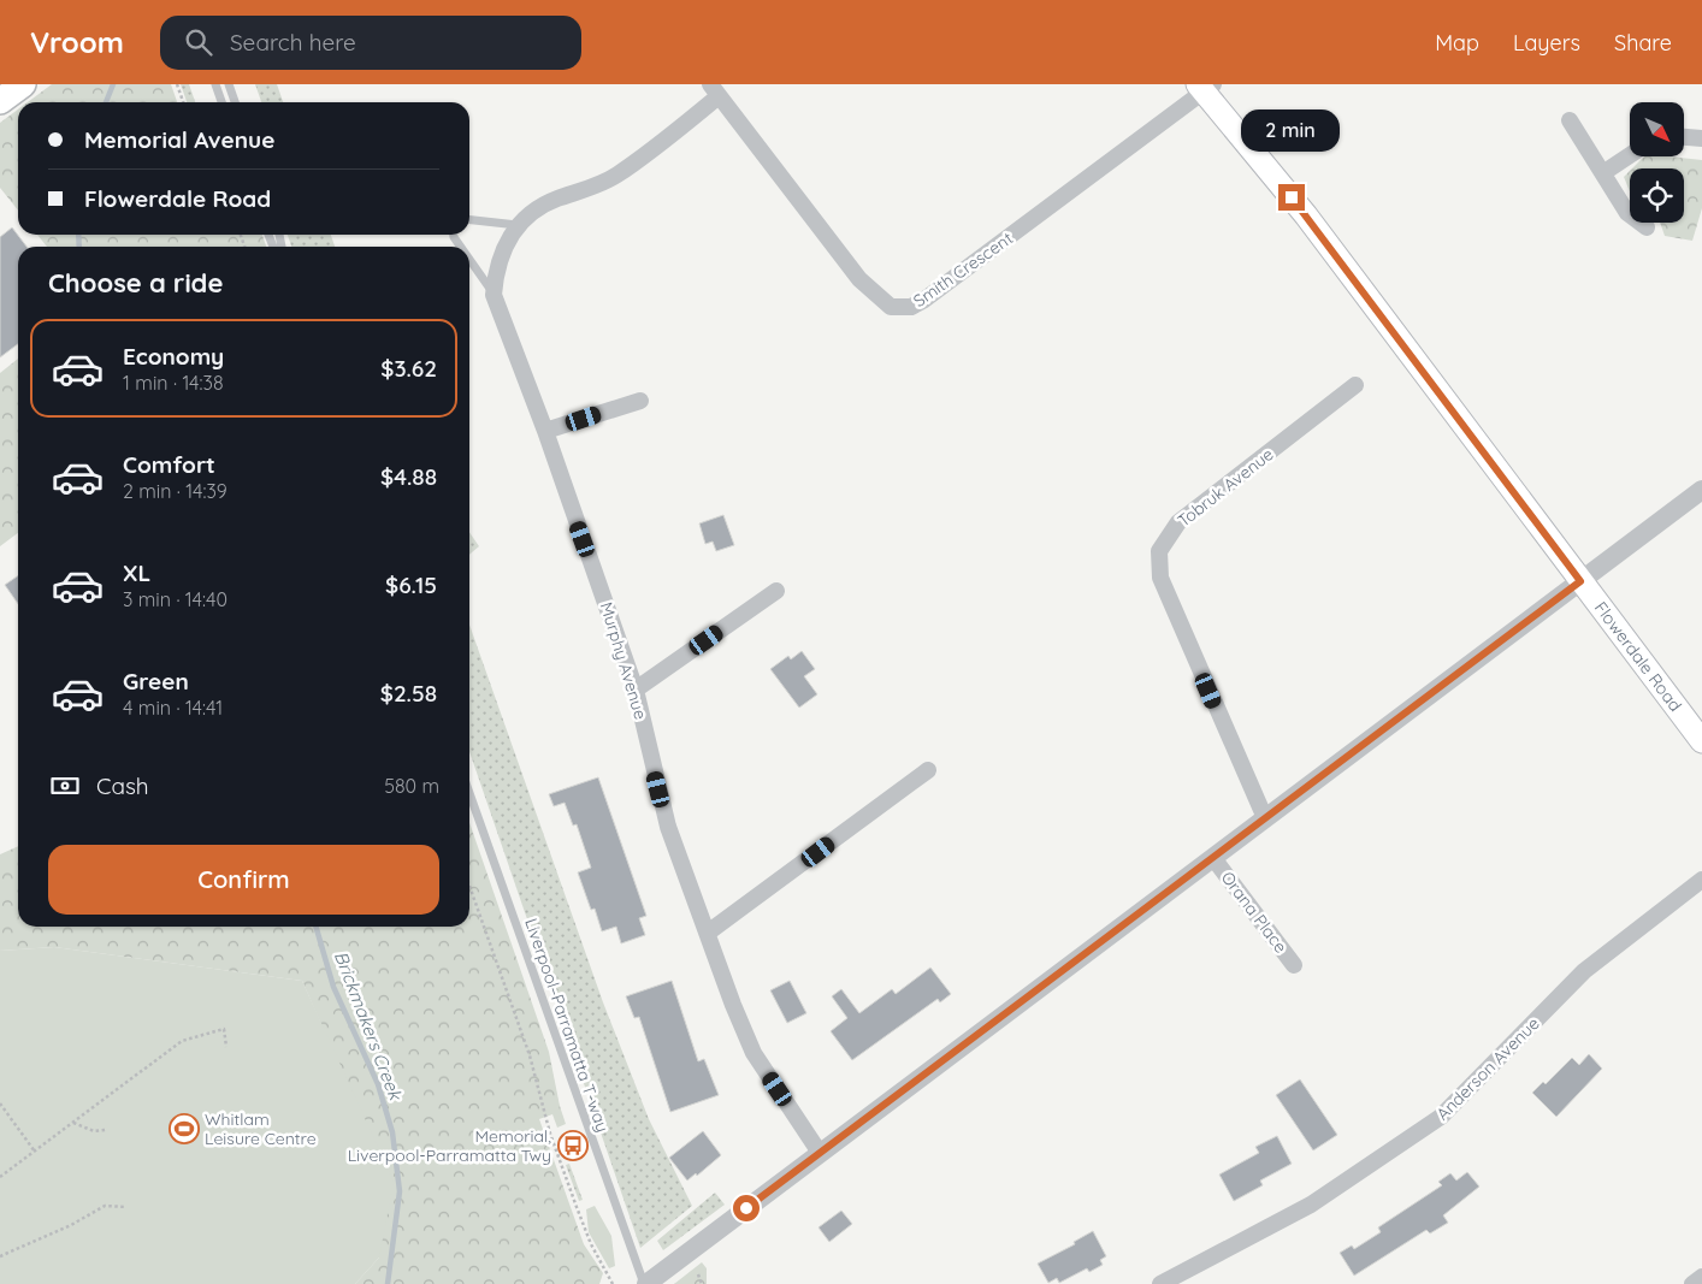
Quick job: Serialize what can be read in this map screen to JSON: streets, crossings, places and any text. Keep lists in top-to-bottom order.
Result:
{
  "streets": {
    "main road": ["Flowerdale Road"],
    "street": [
      "Smith Crescent",
      "Tobruk Avenue",
      "Murphy Avenue",
      "Orana Place",
      "Anderson Avenue"
    ],
    "lane": ["Liverpool–Parramatta T-way"]
  },
  "crossings": [
    ["Smith Crescent", "Flowerdale Road"],
    ["Smith Crescent", "Murphy Avenue"]
  ],
  "water": ["Brickmakers Creek"],
  "places": {
    "sports": ["Whitlam Leisure Centre"],
    "bus stop": ["Memorial, Liverpool-Parramatta Twy"]
  },
  "north": "bottom right",
  "page": {
    "header": "Vroom",
    "search": "Search here",
    "nav": ["Map", "Layers", "Share"],
    "banner": ["Memorial Avenue", "Flowerdale Road"],
    "bubble": "2 min",
    "heading": "Choose a ride",
    "list": [
      {
        "name": "Economy",
        "note": "1 min · 14:38",
        "value": "$3.62"
      },
      {
        "name": "Comfort",
        "note": "2 min · 14:39",
        "value": "$4.88"
      },
      {
        "name": "XL",
        "note": "3 min · 14:40",
        "value": "$6.15"
      },
      {
        "name": "Green",
        "note": "4 min · 14:41",
        "value": "$2.58"
      }
    ],
    "pay": ["Cash", "580 m"],
    "buttons": "Confirm"
  }
}
